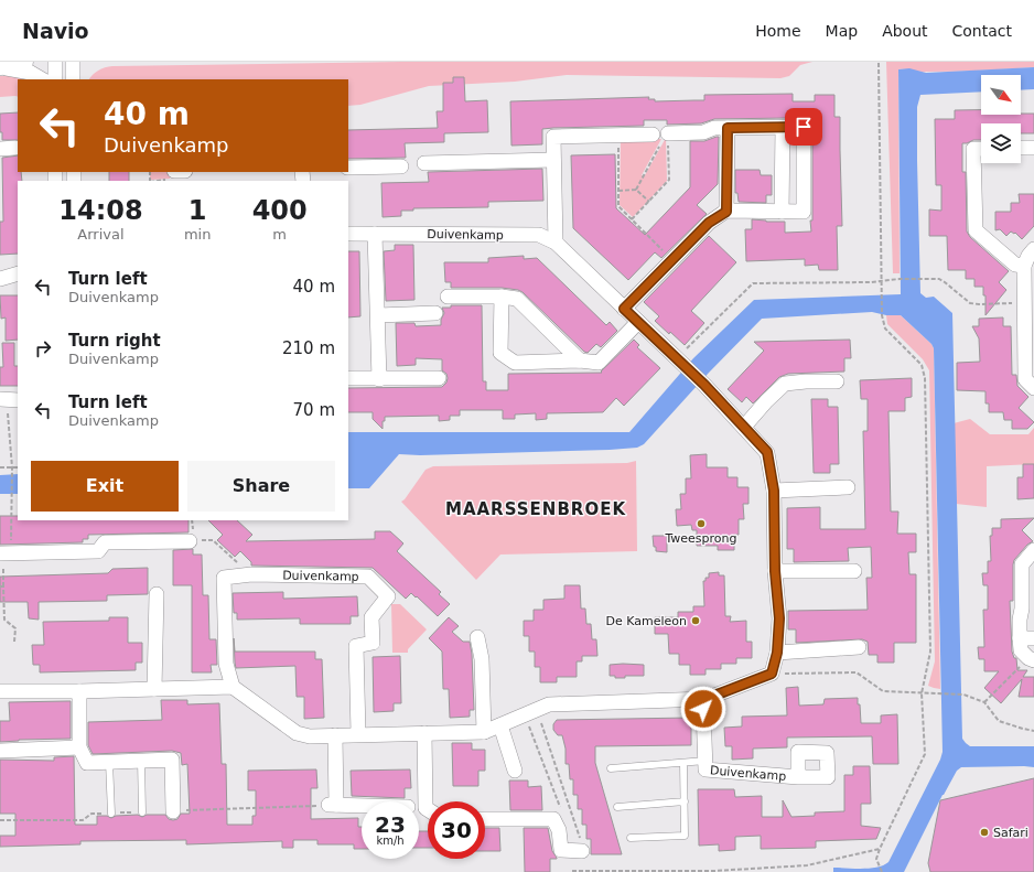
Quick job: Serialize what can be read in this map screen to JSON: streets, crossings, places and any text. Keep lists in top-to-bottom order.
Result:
{
  "streets": {
    "street": ["Duivenkamp"]
  },
  "districts": ["MAARSSENBROEK"],
  "places": ["Tweesprong", "De Kameleon", "Safari"],
  "north": "bottom right",
  "page": {
    "header": "Navio",
    "nav": [
      "Home",
      "Map",
      "About",
      "Contact"
    ],
    "turn": ["40 m", "Duivenkamp"],
    "eta": [
      "14:08",
      "Arrival",
      "1",
      "min",
      "400",
      "m"
    ],
    "list": [
      {
        "name": "Turn left",
        "note": "Duivenkamp",
        "value": "40 m"
      },
      {
        "name": "Turn right",
        "note": "Duivenkamp",
        "value": "210 m"
      },
      {
        "name": "Turn left",
        "note": "Duivenkamp",
        "value": "70 m"
      }
    ],
    "buttons": ["Exit", "Share"],
    "speed": "23 km/h",
    "limit": "30"
  }
}
